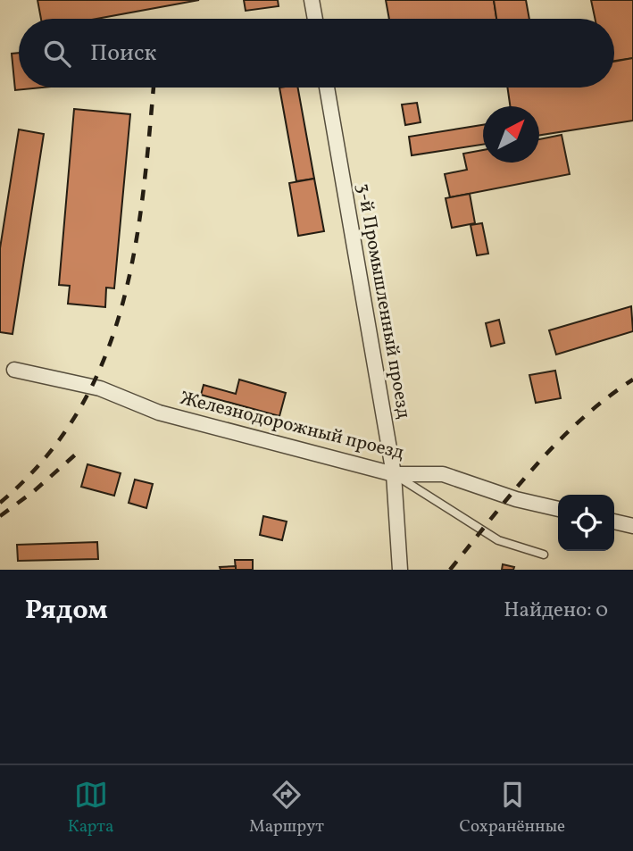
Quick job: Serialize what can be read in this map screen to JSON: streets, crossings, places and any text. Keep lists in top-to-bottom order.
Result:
{
  "streets": {
    "street": ["3-й Промышленный проезд", "Железнодорожный проезд"]
  },
  "crossings": [
    ["3-й Промышленный проезд", "Железнодорожный проезд"]
  ],
  "north": "top right",
  "page": {
    "search": "Поиск",
    "heading": ["Рядом", "Найдено: 0"],
    "nav": ["Карта", "Маршрут", "Сохранённые"]
  }
}
